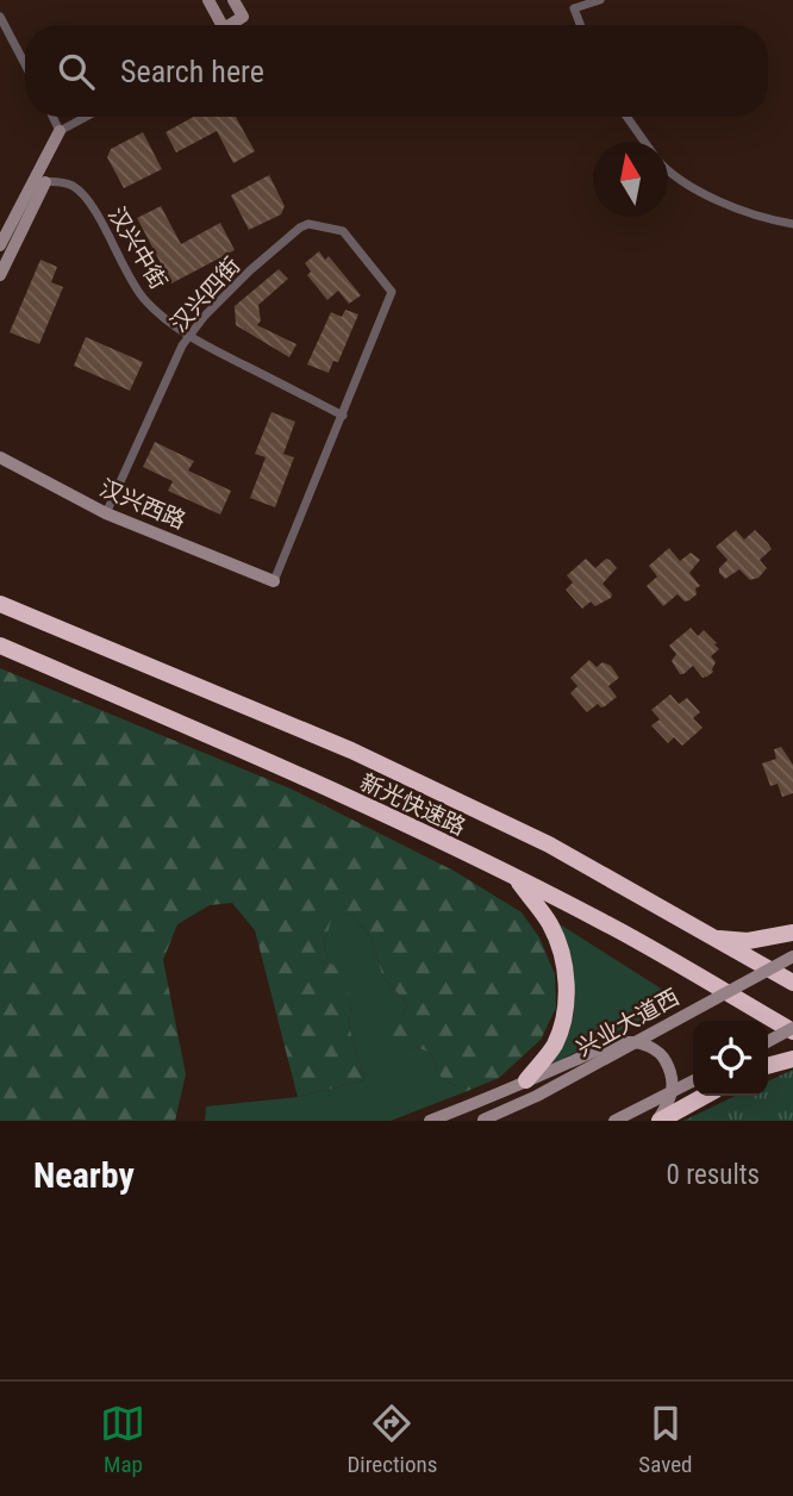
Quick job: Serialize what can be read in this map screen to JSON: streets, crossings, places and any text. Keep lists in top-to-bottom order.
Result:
{
  "streets": {
    "highway": ["新光快速路"],
    "street": [
      "汉兴中街",
      "汉兴四街",
      "汉兴西路",
      "兴业大道西"
    ]
  },
  "crossings": [
    ["汉兴中街", "汉兴四街"],
    ["汉兴四街", "汉兴西路"]
  ],
  "north": "top",
  "page": {
    "search": "Search here",
    "heading": ["Nearby", "0 results"],
    "nav": ["Map", "Directions", "Saved"]
  }
}
